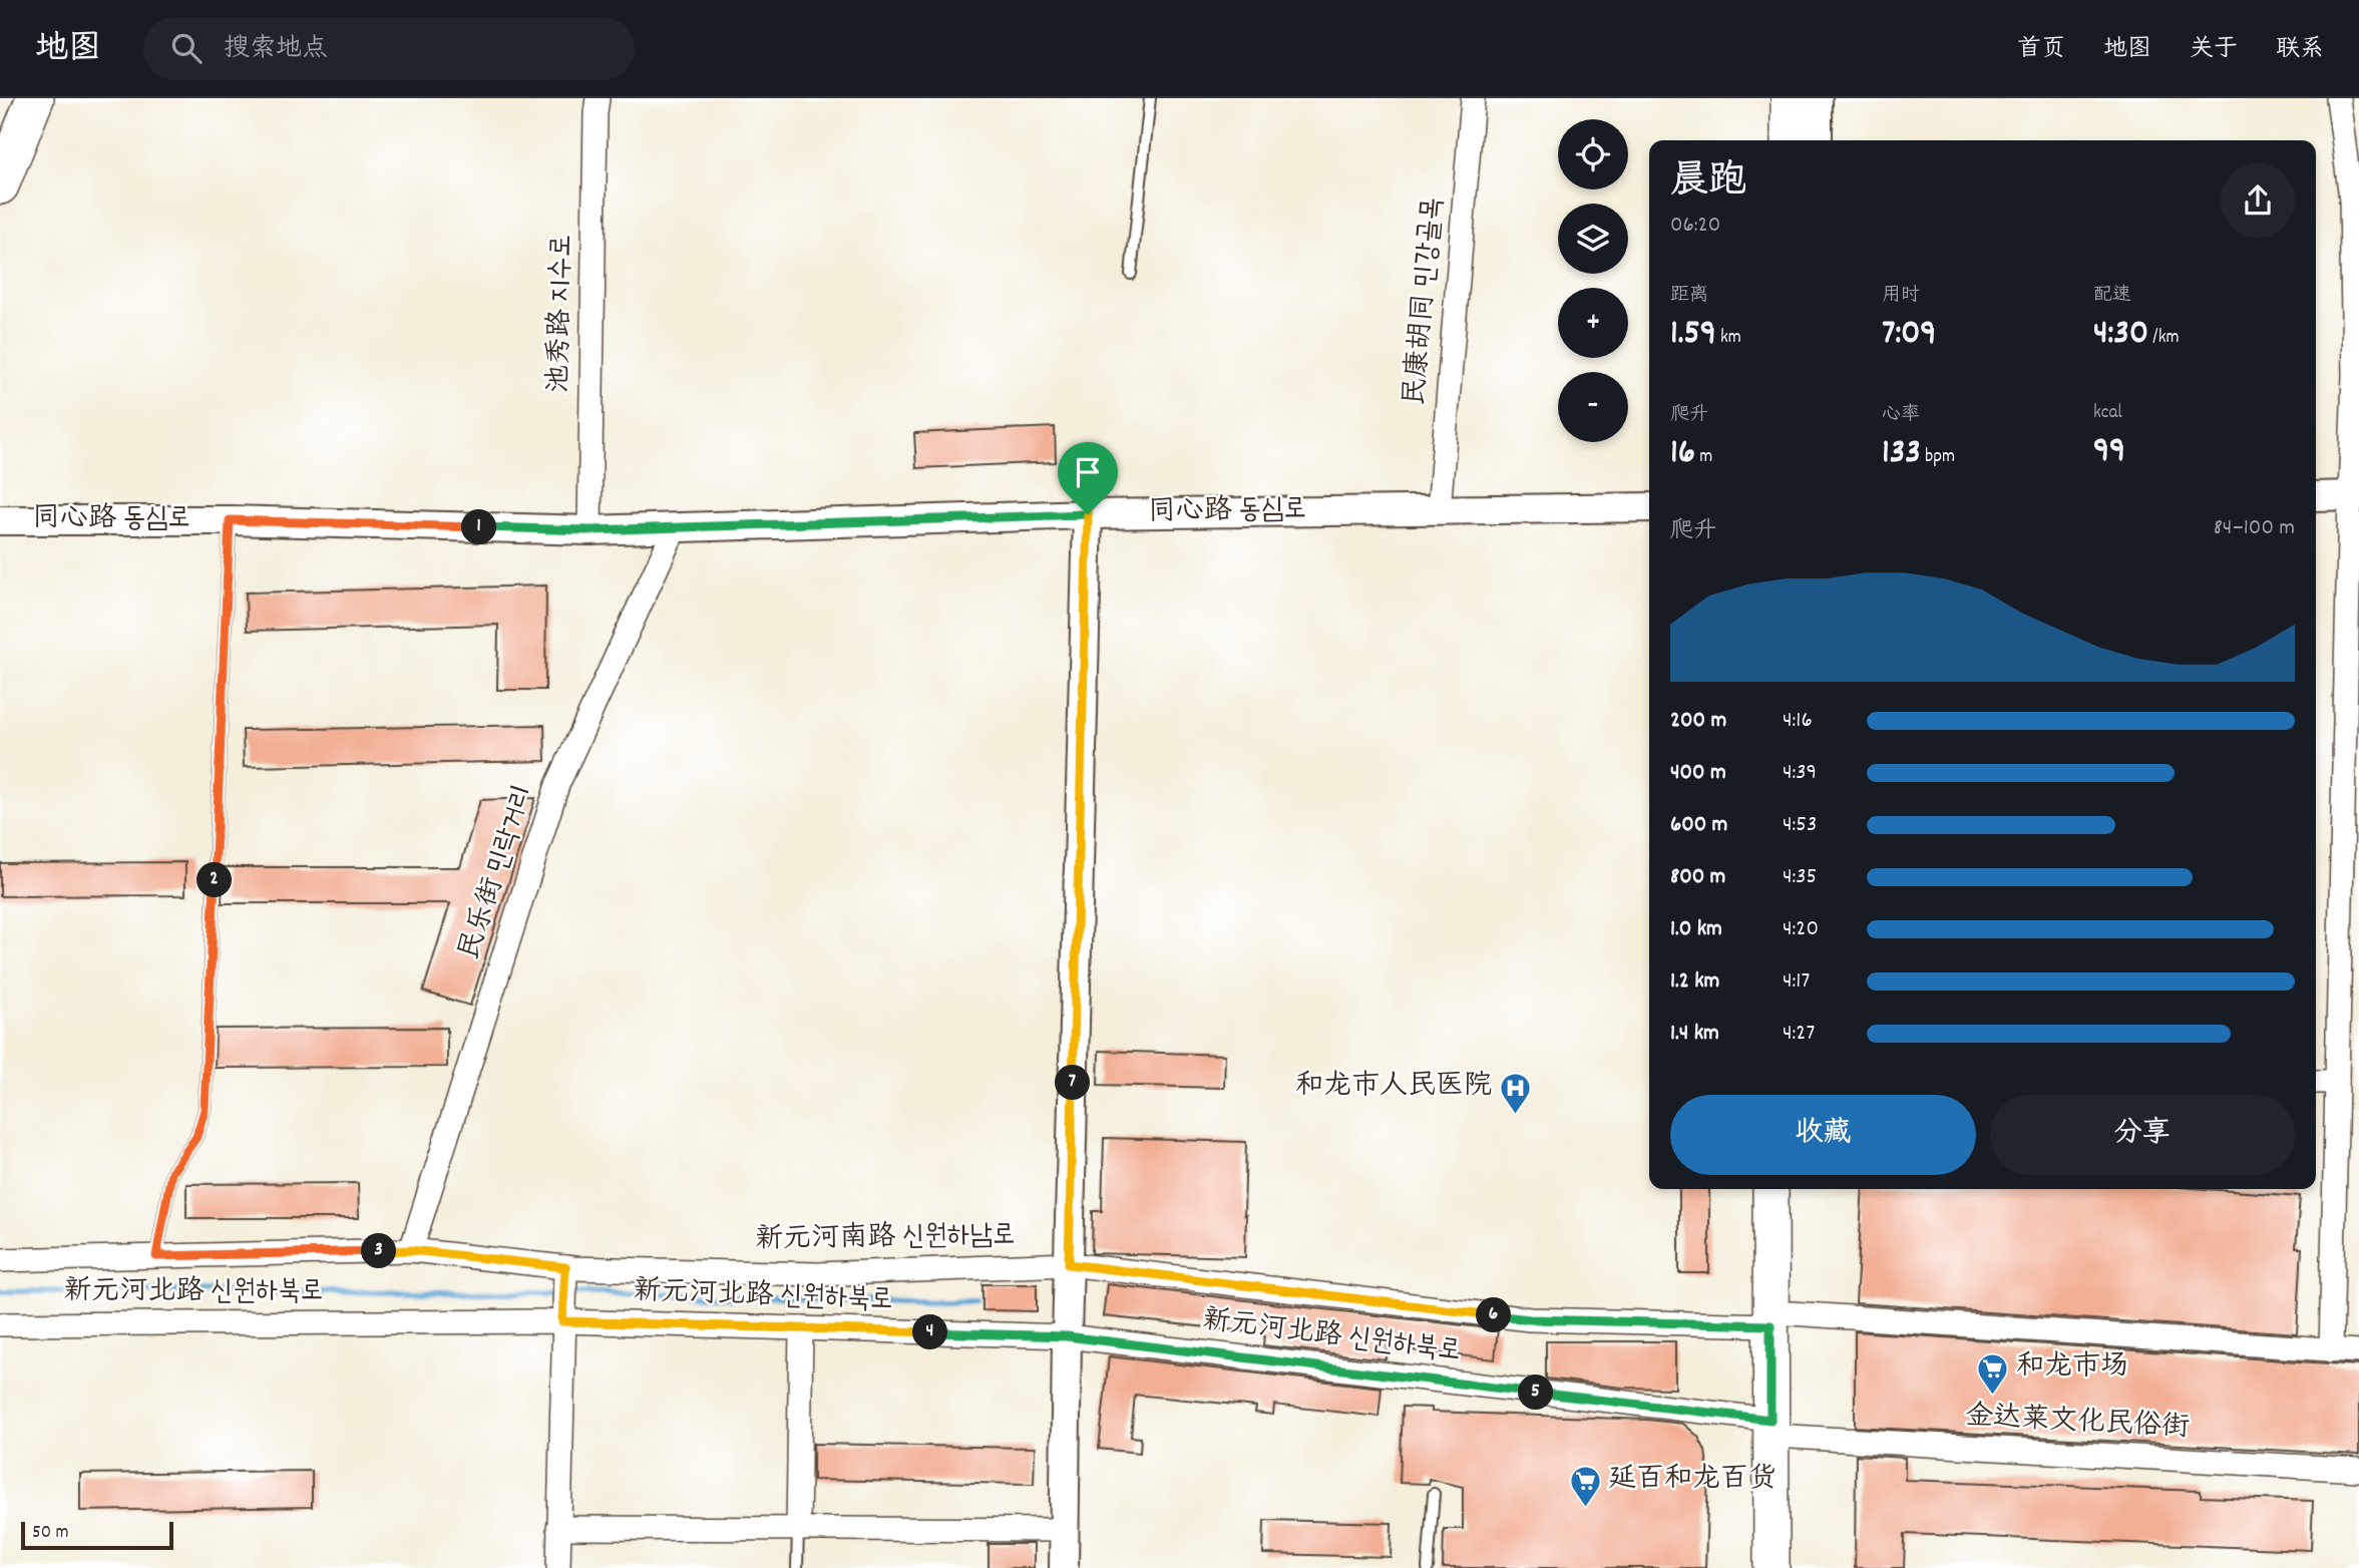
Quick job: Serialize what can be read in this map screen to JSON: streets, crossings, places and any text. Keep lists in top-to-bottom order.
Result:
{
  "streets": {
    "street": [
      "民康胡同 민강골목",
      "池秀路 지수로",
      "同心路 동심로",
      "民乐街 민락거리",
      "新元河南路 신원하남로",
      "新元河北路 신원하북로",
      "金达莱文化民俗街"
    ]
  },
  "crossings": [
    ["民康胡同 민강골목", "同心路 동심로"],
    ["池秀路 지수로", "同心路 동심로"],
    ["同心路 동심로", "民乐街 민락거리"],
    ["民乐街 민락거리", "新元河南路 신원하남로"],
    ["新元河北路 신원하북로", "金达莱文化民俗街"]
  ],
  "places": {
    "hospital": ["和龙市人民医院"],
    "supermarket": ["和龙市场", "延百和龙百货"]
  },
  "scale_bar": "50 m",
  "page": {
    "header": "地图",
    "search": "搜索地点",
    "nav": [
      "首页",
      "地图",
      "关于",
      "联系"
    ],
    "map_buttons": ["+", "−"],
    "heading": ["晨跑", "06:20"],
    "stats": [
      ["距离", "1.59 km"],
      ["用时", "7:09"],
      ["配速", "4:30 /km"],
      ["爬升", "16 m"],
      ["心率", "133 bpm"],
      ["kcal", "99"]
    ],
    "chart": ["爬升", "84–100 m"],
    "pins": [
      "1",
      "2",
      "7",
      "3",
      "6",
      "4",
      "5"
    ],
    "list": [
      {
        "name": "200 m",
        "note": "4:16"
      },
      {
        "name": "400 m",
        "note": "4:39"
      },
      {
        "name": "600 m",
        "note": "4:53"
      },
      {
        "name": "800 m",
        "note": "4:35"
      },
      {
        "name": "1.0 km",
        "note": "4:20"
      },
      {
        "name": "1.2 km",
        "note": "4:17"
      },
      {
        "name": "1.4 km",
        "note": "4:27"
      }
    ],
    "buttons": ["收藏", "分享"],
    "scale": "50 m"
  }
}
